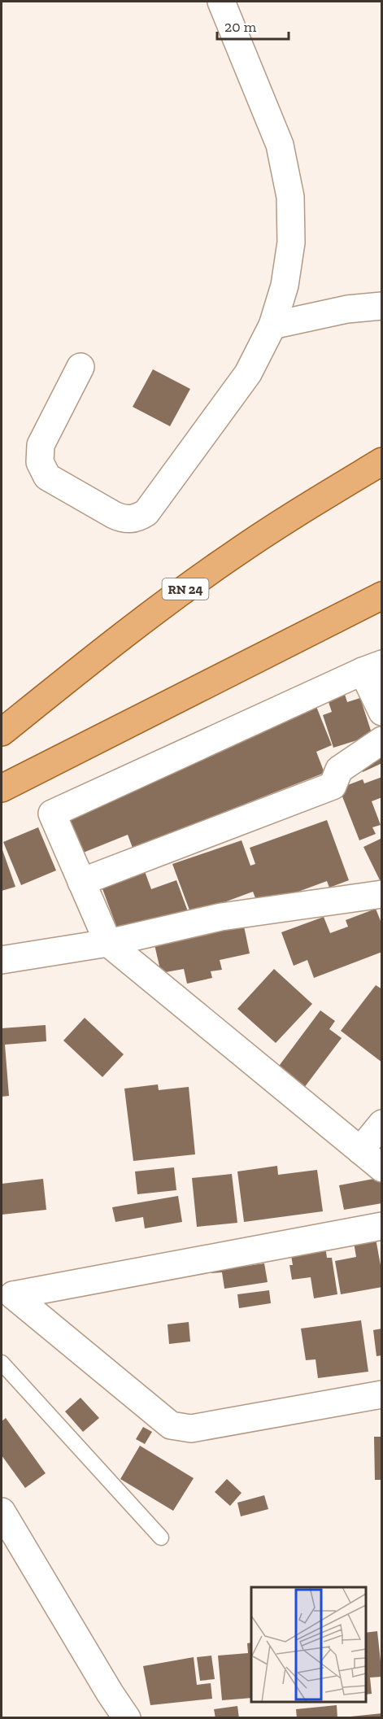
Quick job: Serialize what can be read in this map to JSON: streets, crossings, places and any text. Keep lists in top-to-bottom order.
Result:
{
  "streets": {
    "main road": ["RN 24"]
  },
  "scale_bar": "20 m"
}
